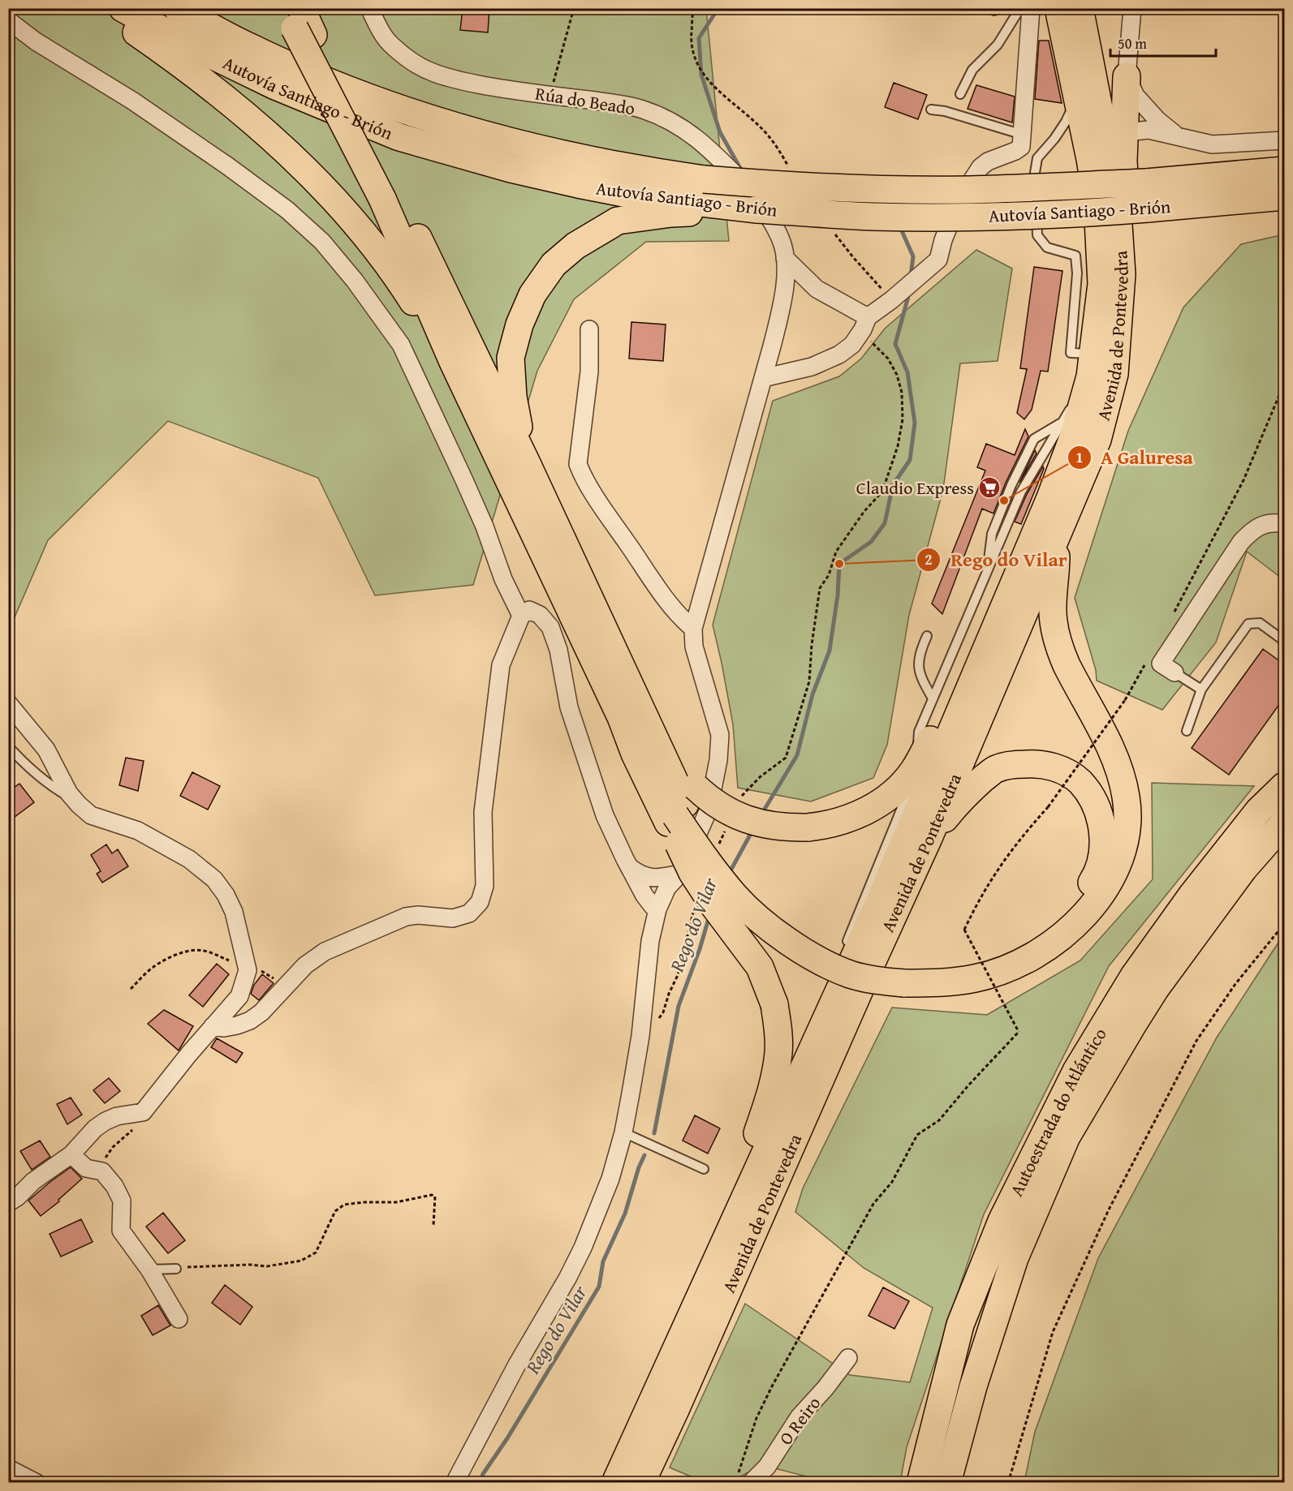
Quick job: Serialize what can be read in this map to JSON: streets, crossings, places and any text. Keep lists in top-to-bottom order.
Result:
{
  "streets": {
    "highway": ["Autovía Santiago - Brión", "Avenida de Pontevedra", "Autoestrada do Atlántico"],
    "street": ["Rúa do Beado", "O Reiro"]
  },
  "water": ["Rego do Vilar"],
  "places": {
    "supermarket": ["Claudio Express"],
    "other": ["A Galuresa", "Rego do Vilar"]
  },
  "scale_bar": "50 m"
}
